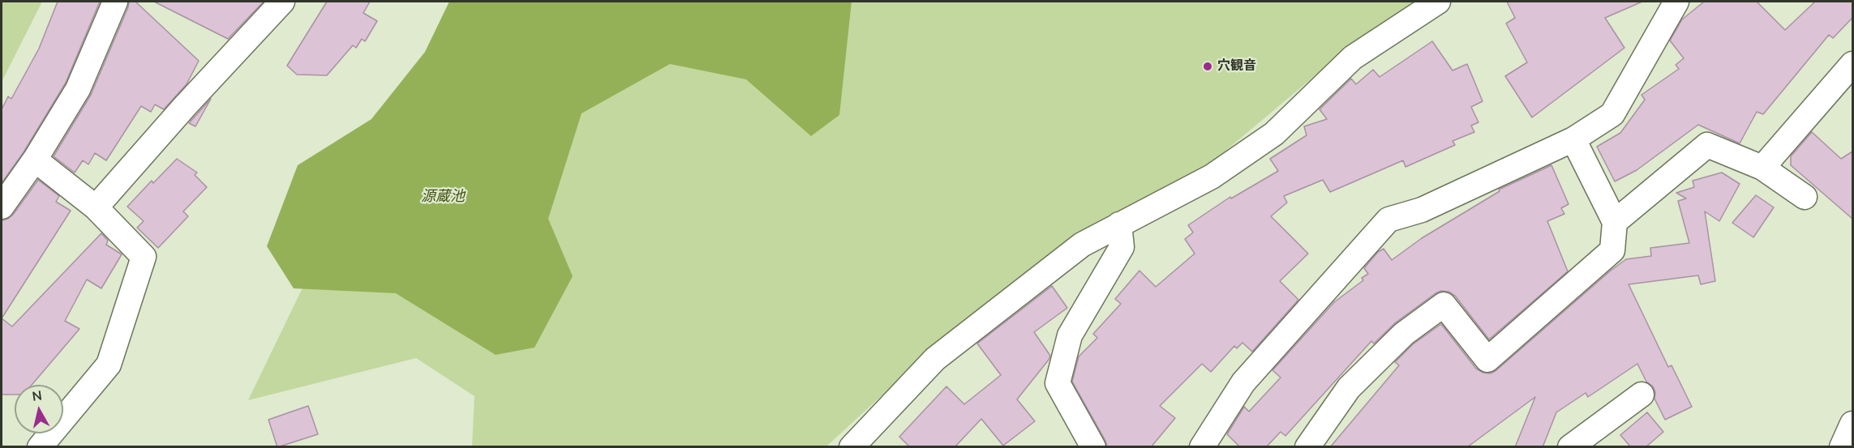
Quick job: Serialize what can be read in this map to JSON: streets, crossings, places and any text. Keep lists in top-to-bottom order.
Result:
{
  "water": ["源蔵池"],
  "places": ["穴観音"],
  "north": "top"
}
